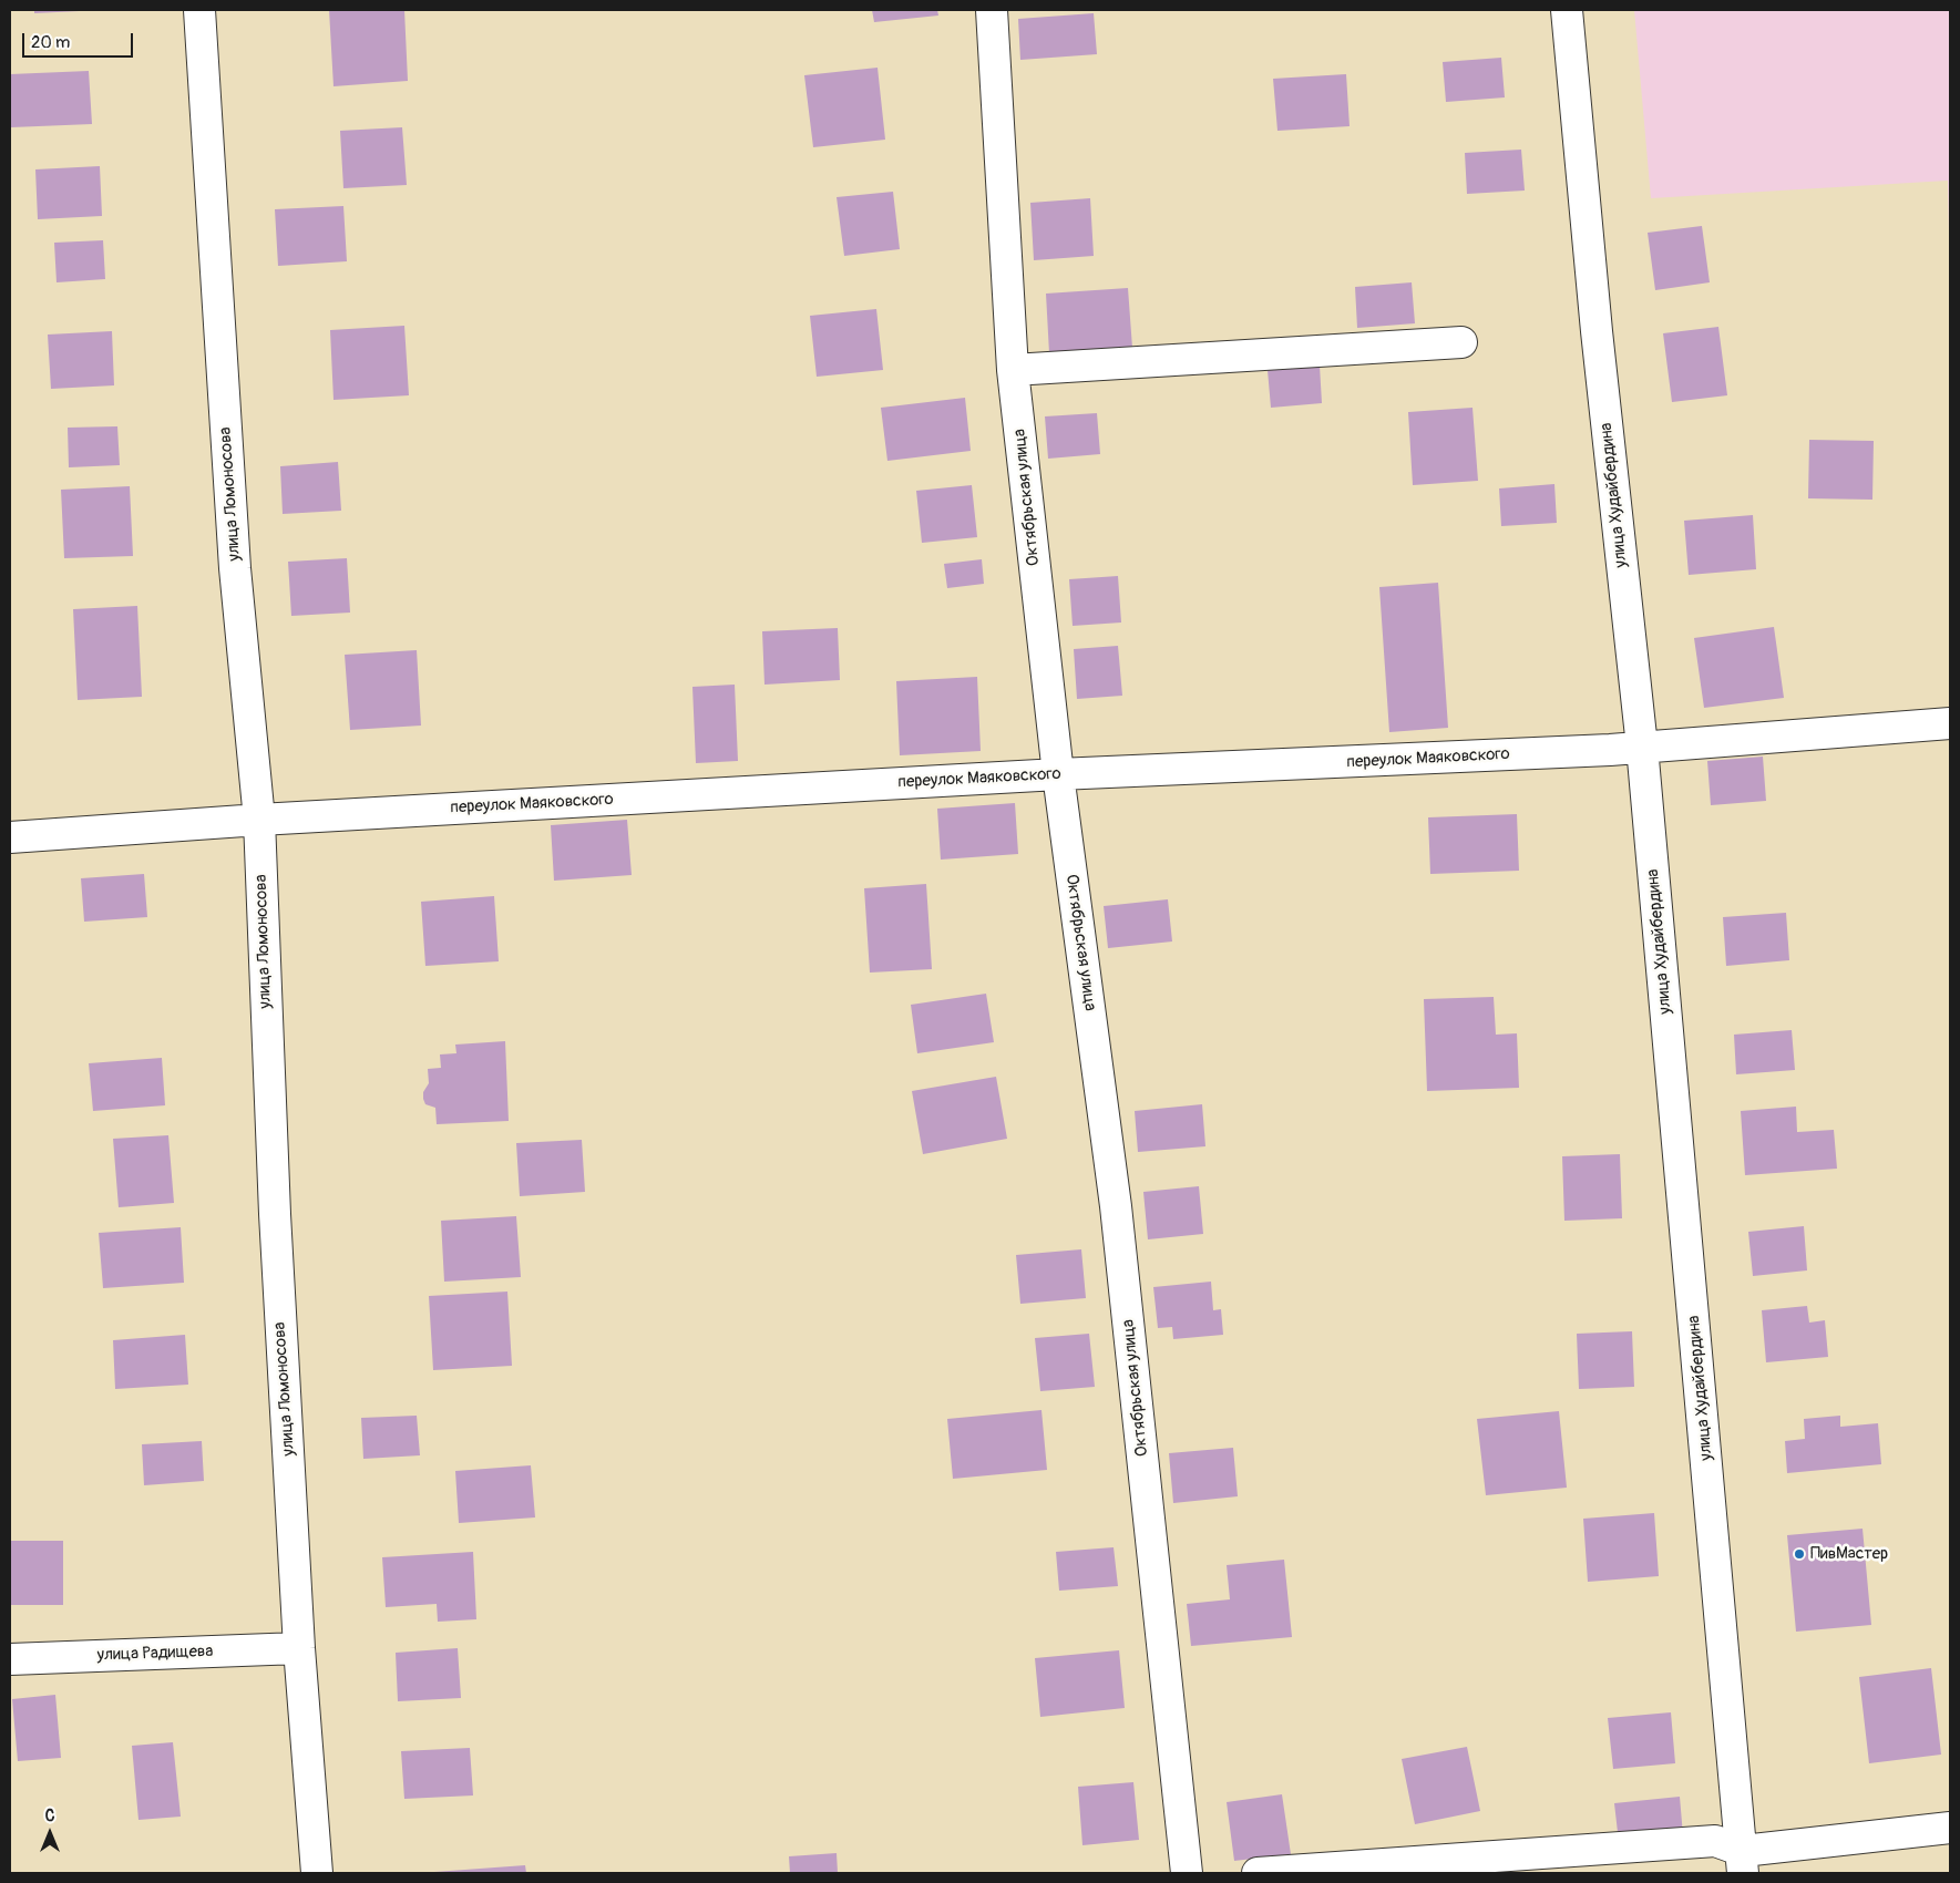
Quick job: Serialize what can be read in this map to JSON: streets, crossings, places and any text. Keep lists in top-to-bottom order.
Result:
{
  "streets": {
    "street": [
      "улица Ломоносова",
      "улица Худайбердина",
      "Октябрьская улица",
      "переулок Маяковского",
      "улица Радищева"
    ]
  },
  "crossings": [
    ["улица Ломоносова", "переулок Маяковского"],
    ["улица Ломоносова", "улица Радищева"],
    ["улица Худайбердина", "переулок Маяковского"],
    ["Октябрьская улица", "переулок Маяковского"]
  ],
  "places": ["ПивМастер"],
  "scale_bar": "20 m",
  "north": "top"
}
